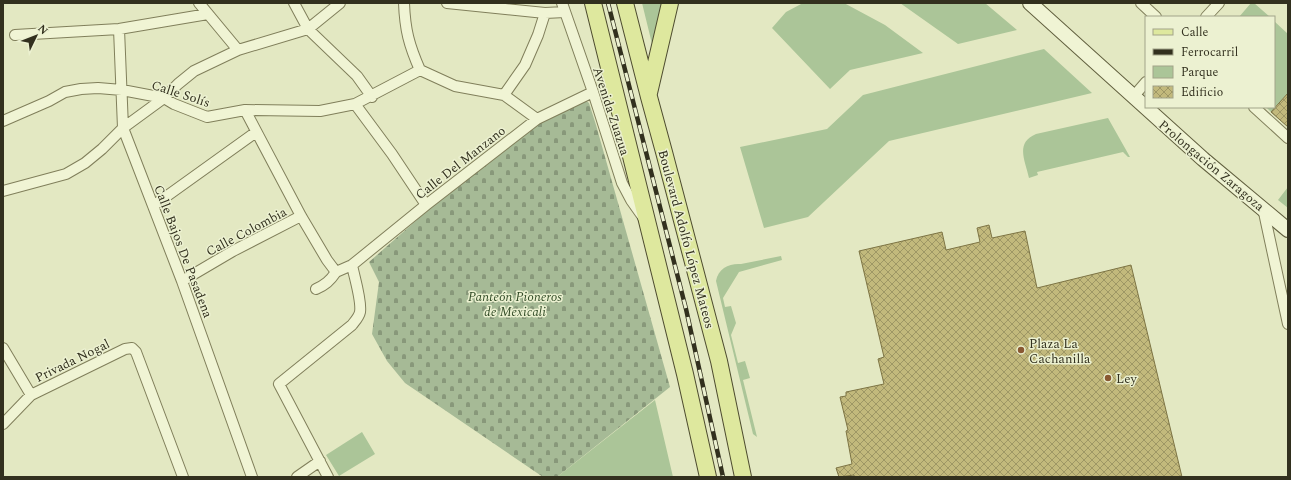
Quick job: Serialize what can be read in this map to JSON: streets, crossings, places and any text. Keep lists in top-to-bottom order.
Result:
{
  "streets": {
    "main road": ["Prolongación Zaragoza", "Boulevard Adolfo López Mateos"],
    "street": [
      "Calle Solís",
      "Avenida Zuazua",
      "Calle Del Manzano",
      "Calle Colombia",
      "Calle Bajos De Pasadena",
      "Privada Nogal"
    ]
  },
  "crossings": [
    ["Calle Solís", "Calle Colombia"],
    ["Calle Solís", "Calle Bajos De Pasadena"],
    ["Avenida Zuazua", "Calle Del Manzano"],
    ["Calle Colombia", "Calle Bajos De Pasadena"]
  ],
  "parks": ["Panteón Pioneros de Mexicali"],
  "places": ["Plaza La Cachanilla", "Ley"],
  "legend": [
    "Calle",
    "Ferrocarril",
    "Parque",
    "Edificio"
  ],
  "north": "top right"
}
